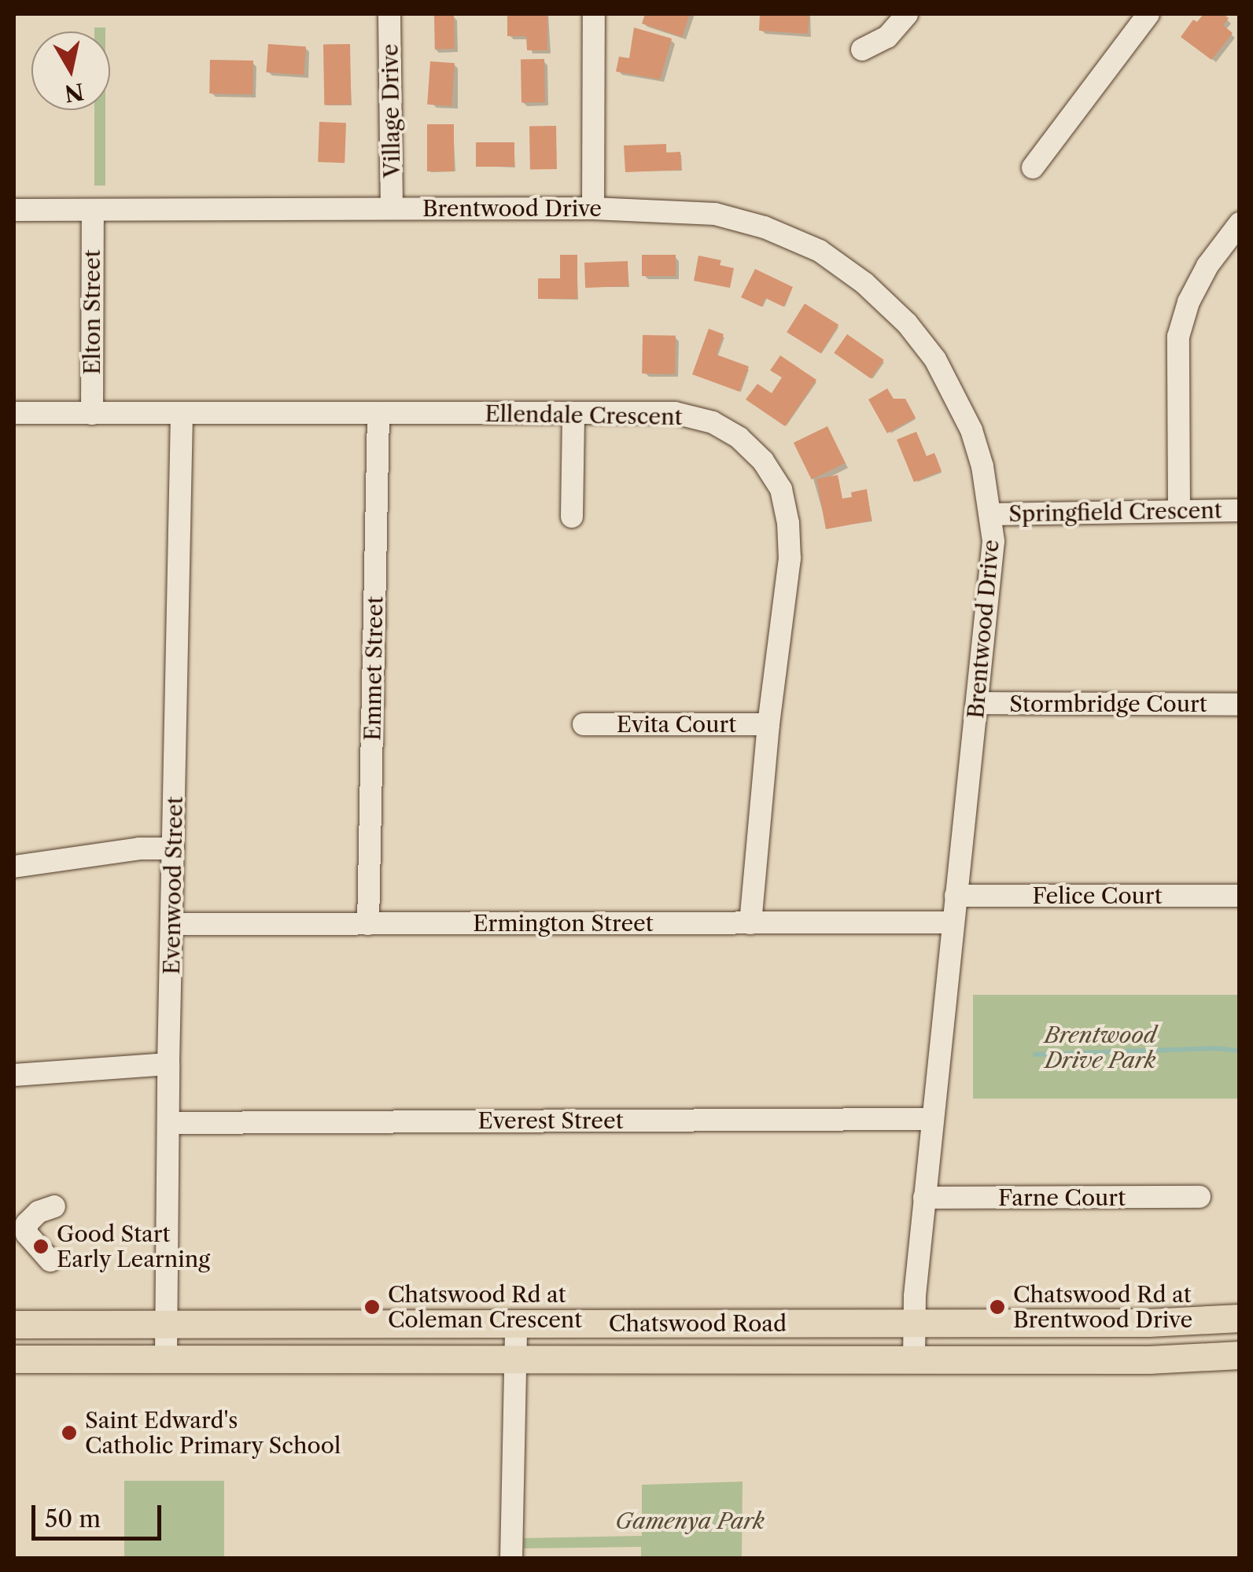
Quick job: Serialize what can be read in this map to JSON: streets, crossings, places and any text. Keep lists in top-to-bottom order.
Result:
{
  "streets": {
    "main road": ["Chatswood Road"],
    "street": [
      "Village Drive",
      "Brentwood Drive",
      "Elton Street",
      "Ellendale Crescent",
      "Springfield Crescent",
      "Emmet Street",
      "Stormbridge Court",
      "Evita Court",
      "Evenwood Street",
      "Felice Court",
      "Ermington Street",
      "Everest Street",
      "Farne Court"
    ]
  },
  "crossings": [
    ["Village Drive", "Brentwood Drive"],
    ["Brentwood Drive", "Elton Street"],
    ["Brentwood Drive", "Springfield Crescent"],
    ["Brentwood Drive", "Stormbridge Court"],
    ["Brentwood Drive", "Felice Court"],
    ["Brentwood Drive", "Ermington Street"],
    ["Brentwood Drive", "Everest Street"],
    ["Brentwood Drive", "Farne Court"],
    ["Brentwood Drive", "Chatswood Road"],
    ["Elton Street", "Ellendale Crescent"],
    ["Ellendale Crescent", "Emmet Street"],
    ["Ellendale Crescent", "Evita Court"],
    ["Ellendale Crescent", "Evenwood Street"],
    ["Ellendale Crescent", "Ermington Street"],
    ["Emmet Street", "Ermington Street"],
    ["Evenwood Street", "Ermington Street"],
    ["Evenwood Street", "Everest Street"],
    ["Evenwood Street", "Chatswood Road"]
  ],
  "parks": ["Brentwood Drive Park", "Gamenya Park"],
  "places": [
    "Good Start Early Learning",
    "Chatswood Rd at Coleman Crescent",
    "Chatswood Rd at Brentwood Drive",
    "Saint Edward's Catholic Primary School"
  ],
  "scale_bar": "50 m",
  "north": "bottom"
}
